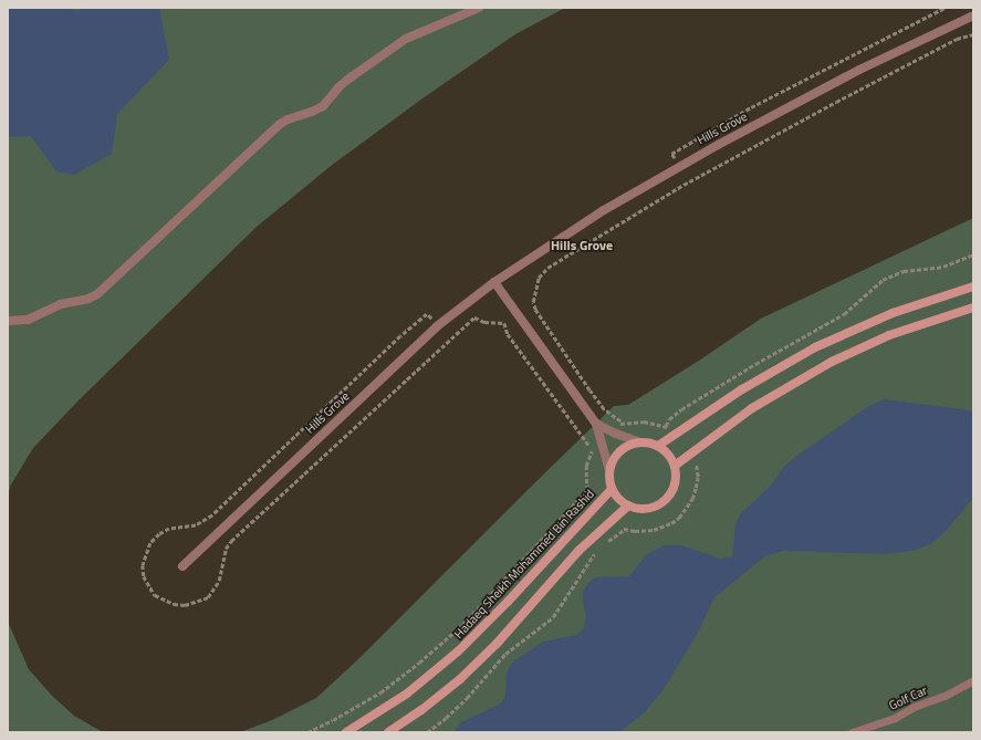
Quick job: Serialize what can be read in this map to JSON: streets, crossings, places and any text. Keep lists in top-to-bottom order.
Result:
{
  "streets": {
    "street": ["Hills Grove", "Hadaeq Sheikh Mohammed Bin Rashid"],
    "lane": ["Golf Car"]
  },
  "districts": ["Hills Grove"]
}
